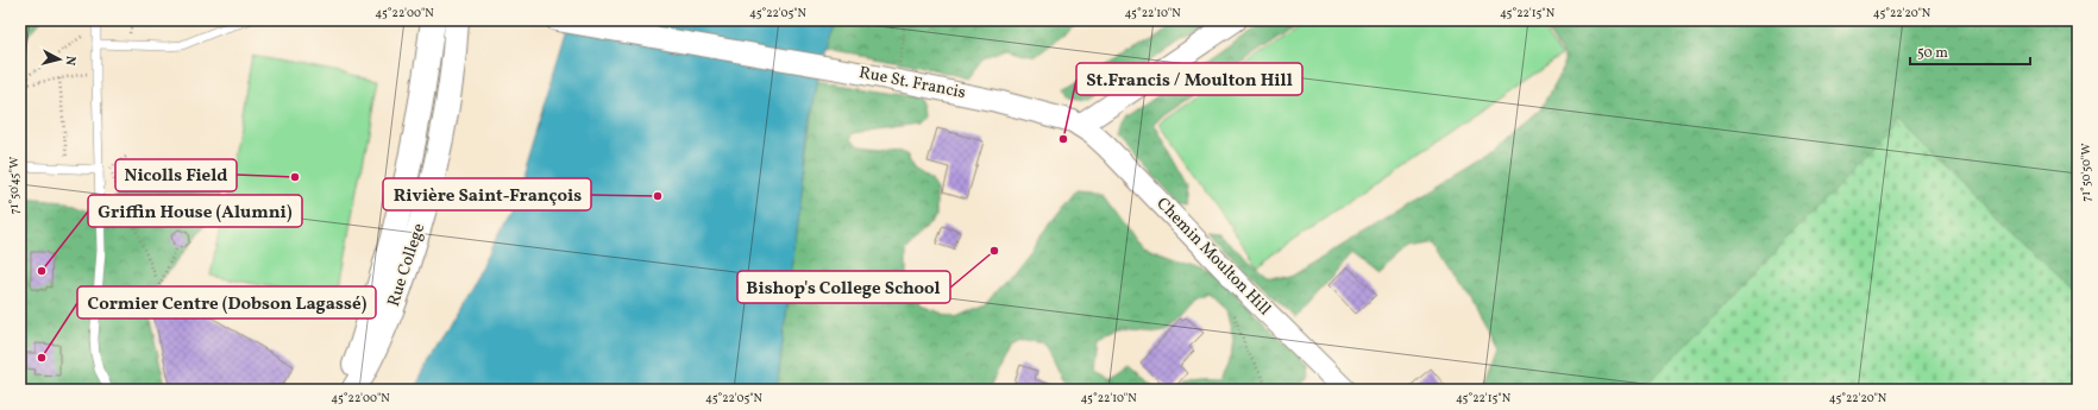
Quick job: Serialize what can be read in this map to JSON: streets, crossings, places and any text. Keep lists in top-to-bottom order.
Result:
{
  "streets": {
    "main road": ["Rue College"],
    "street": ["Rue St. Francis", "Chemin Moulton Hill"]
  },
  "crossings": [
    ["Rue St. Francis", "Chemin Moulton Hill"]
  ],
  "places": [
    "St.Francis / Moulton Hill",
    "Nicolls Field",
    "Rivière Saint-François",
    "Bishop's College School",
    "Griffin House (Alumni)",
    "Cormier Centre (Dobson Lagassé)"
  ],
  "scale_bar": "50 m",
  "north": "right",
  "coordinates": [
    "45°22'00\"N",
    "45°22'05\"N",
    "45°22'10\"N",
    "45°22'15\"N",
    "45°22'20\"N",
    "71°50'50\"W",
    "71°50'45\"W"
  ]
}
